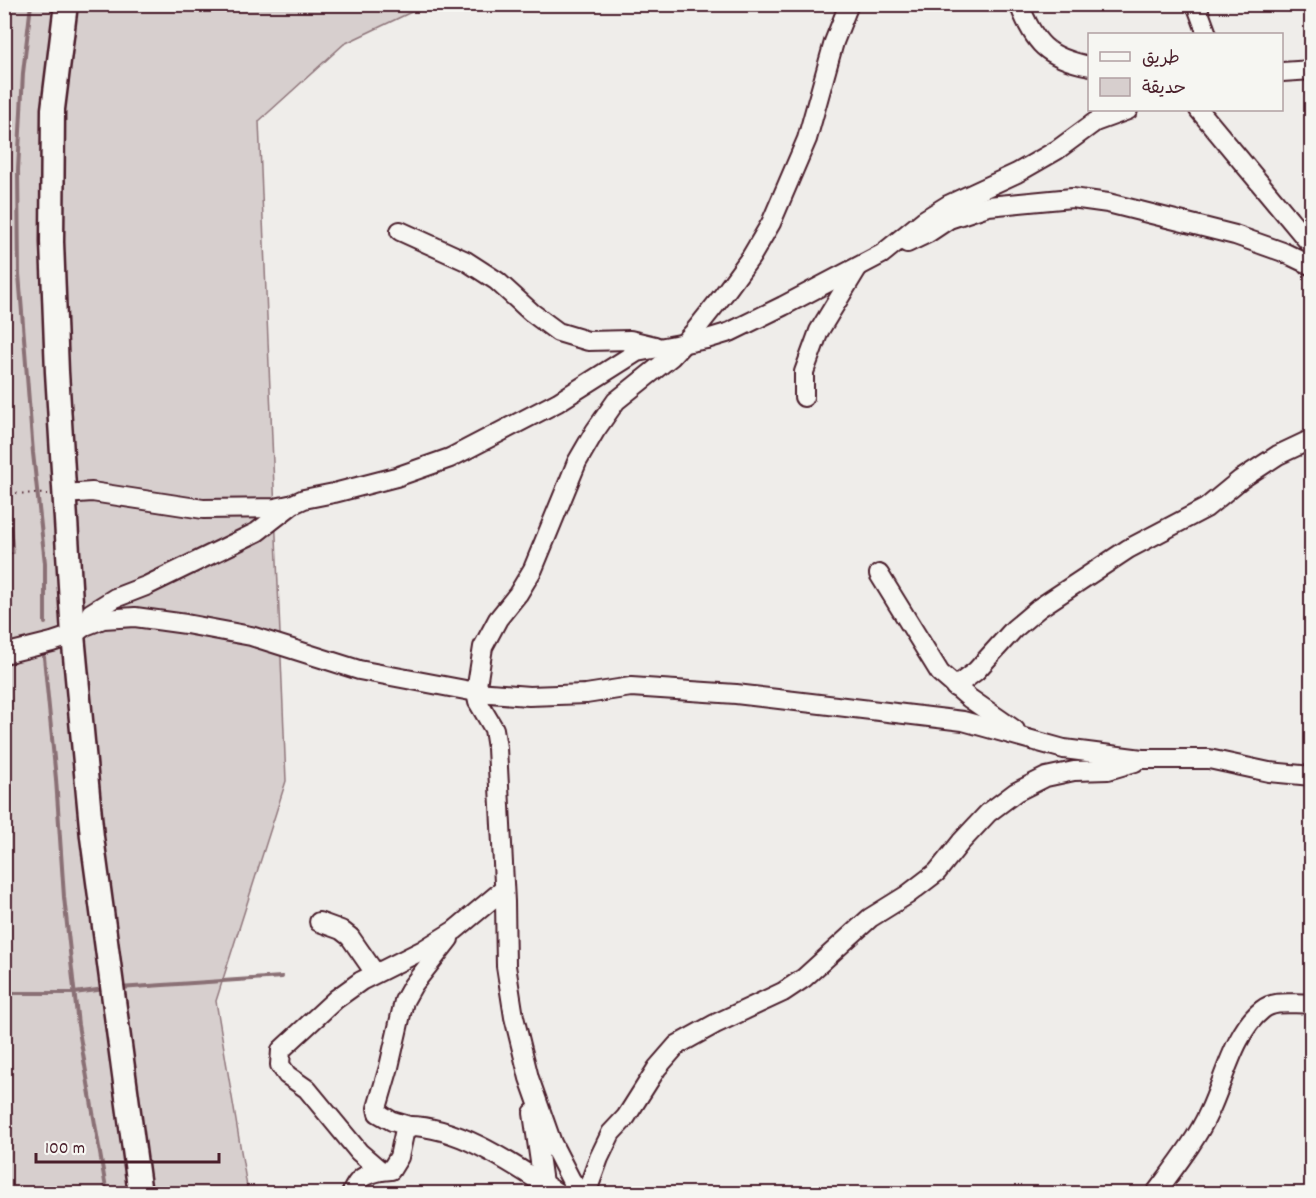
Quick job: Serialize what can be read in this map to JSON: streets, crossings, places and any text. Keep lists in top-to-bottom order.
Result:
{
  "legend": ["طريق", "حديقة"],
  "scale_bar": "100 m"
}
